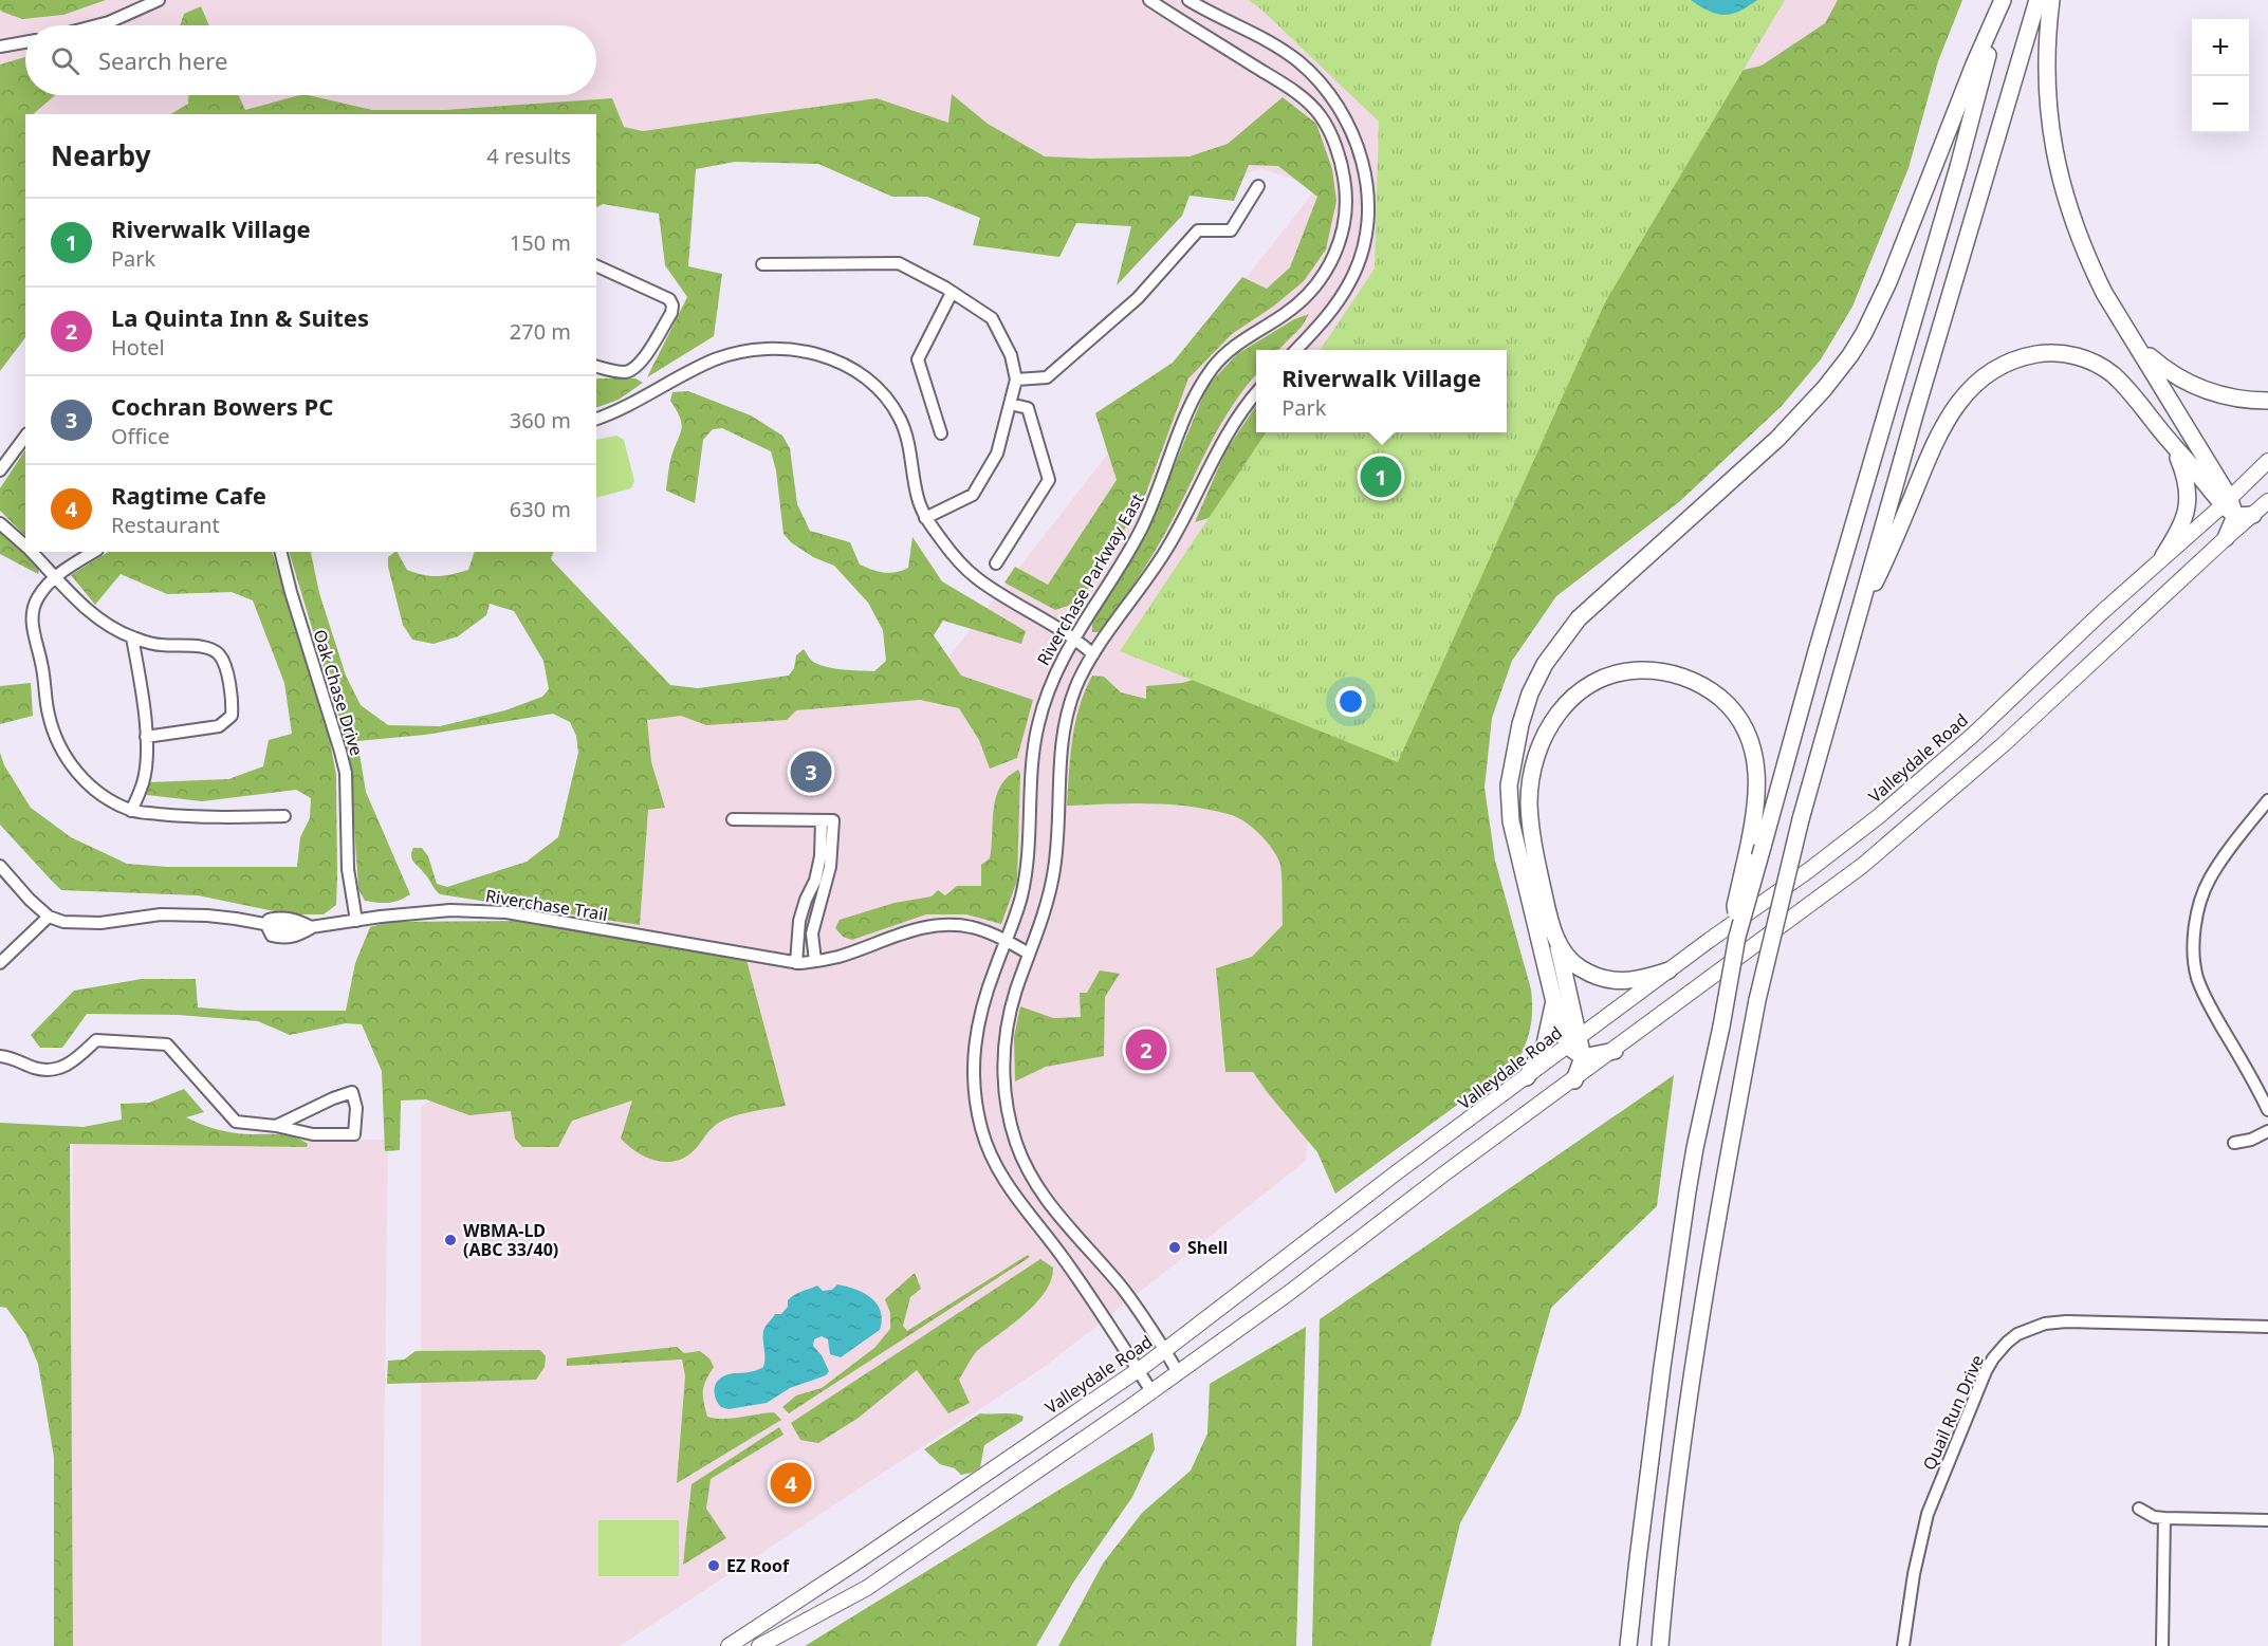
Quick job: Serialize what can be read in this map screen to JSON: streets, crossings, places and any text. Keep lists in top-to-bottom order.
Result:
{
  "streets": {
    "main road": ["Valleydale Road"],
    "street": [
      "Riverchase Parkway East",
      "Oak Chase Drive",
      "Riverchase Trail",
      "Quail Run Drive"
    ]
  },
  "crossings": [
    ["Riverchase Parkway East", "Valleydale Road"],
    ["Riverchase Parkway East", "Riverchase Trail"],
    ["Oak Chase Drive", "Riverchase Trail"]
  ],
  "places": ["WBMA-LD (ABC 33/40)", "Shell", "EZ Roof"],
  "page": {
    "map_buttons": ["+", "−"],
    "search": "Search here",
    "heading": ["Nearby", "4 results"],
    "list": [
      {
        "mark": "1",
        "name": "Riverwalk Village",
        "note": "Park",
        "value": "150 m"
      },
      {
        "mark": "2",
        "name": "La Quinta Inn & Suites",
        "note": "Hotel",
        "value": "270 m"
      },
      {
        "mark": "3",
        "name": "Cochran Bowers PC",
        "note": "Office",
        "value": "360 m"
      },
      {
        "mark": "4",
        "name": "Ragtime Cafe",
        "note": "Restaurant",
        "value": "630 m"
      }
    ],
    "popup": ["Riverwalk Village", "Park"],
    "pins": [
      "1",
      "3",
      "2",
      "4"
    ]
  }
}
